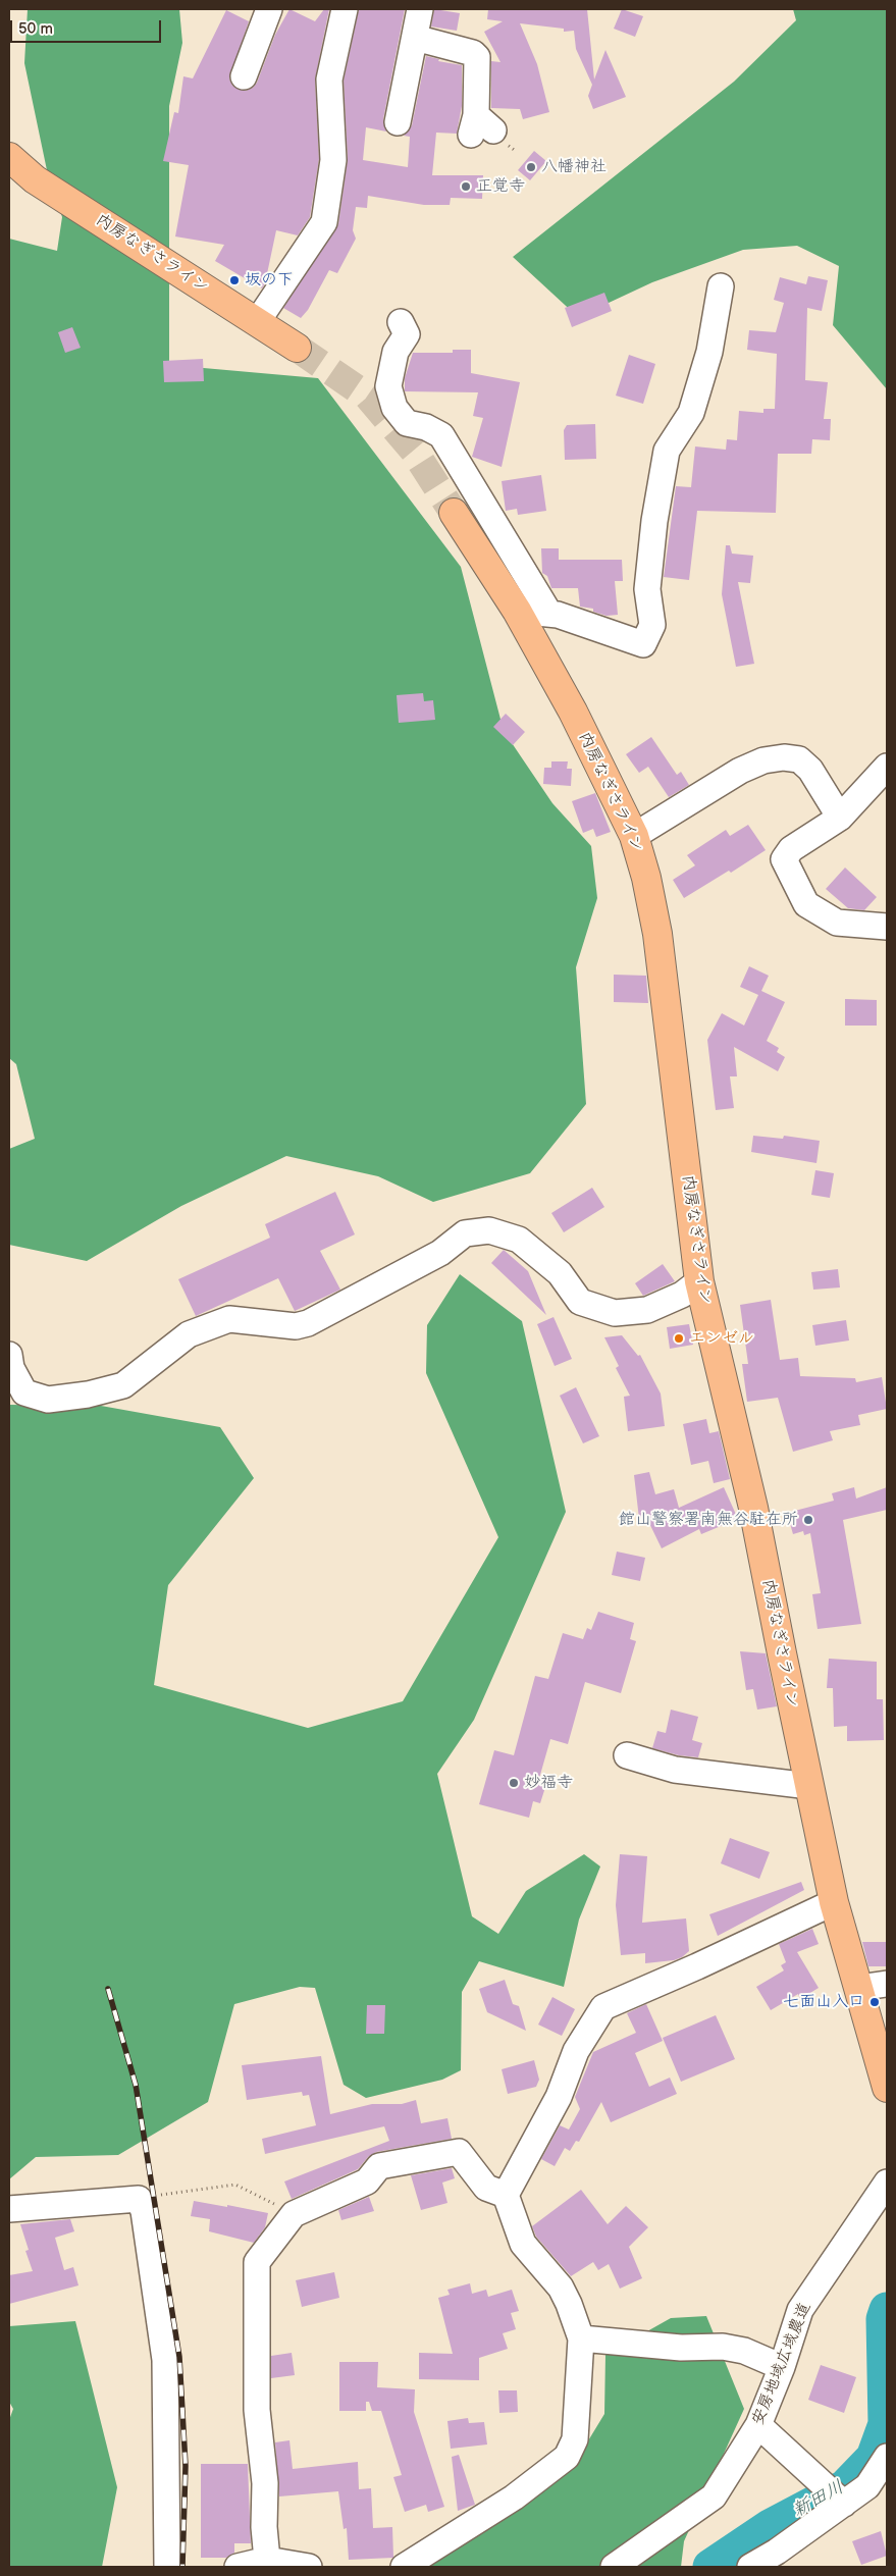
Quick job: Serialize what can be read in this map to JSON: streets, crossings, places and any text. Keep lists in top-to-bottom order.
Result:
{
  "streets": {
    "highway": ["内房なぎさライン"],
    "street": ["安房地域広域農道"]
  },
  "water": ["新田川"],
  "places": [
    "八幡神社",
    "正覚寺",
    "坂の下",
    "エンゼル",
    "館山警察署南無谷駐在所",
    "妙福寺",
    "七面山入口"
  ],
  "scale_bar": "50 m"
}
